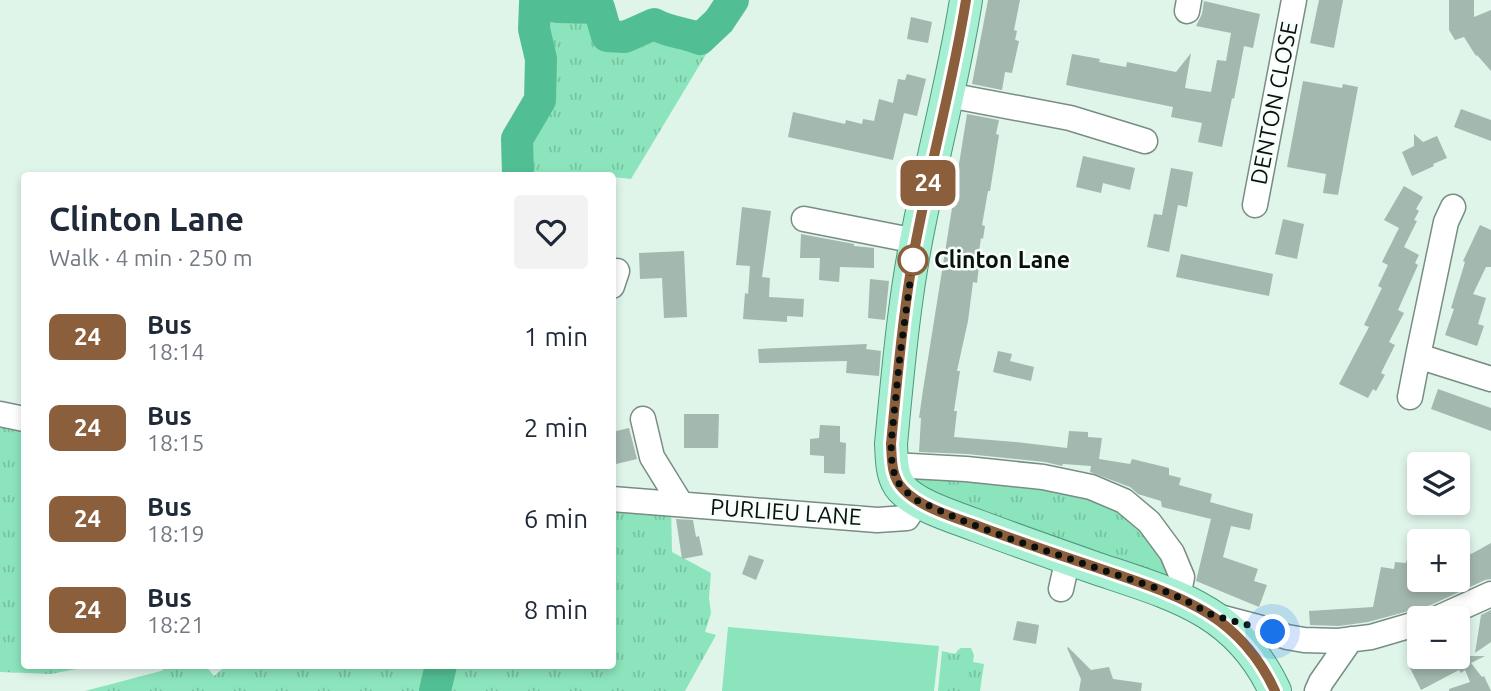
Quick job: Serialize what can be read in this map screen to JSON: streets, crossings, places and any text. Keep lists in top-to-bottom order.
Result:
{
  "streets": {
    "street": ["DENTON CLOSE", "PURLIEU LANE"]
  },
  "places": ["Clinton Lane"],
  "lines": ["bus line 24"],
  "page": {
    "on_map": "24",
    "heading": ["Clinton Lane", "Walk · 4 min · 250 m"],
    "list": [
      {
        "mark": "24",
        "name": "Bus",
        "note": "18:14",
        "value": "1 min"
      },
      {
        "mark": "24",
        "name": "Bus",
        "note": "18:15",
        "value": "2 min"
      },
      {
        "mark": "24",
        "name": "Bus",
        "note": "18:19",
        "value": "6 min"
      },
      {
        "mark": "24",
        "name": "Bus",
        "note": "18:21",
        "value": "8 min"
      }
    ],
    "map_buttons": ["+", "−"]
  }
}
